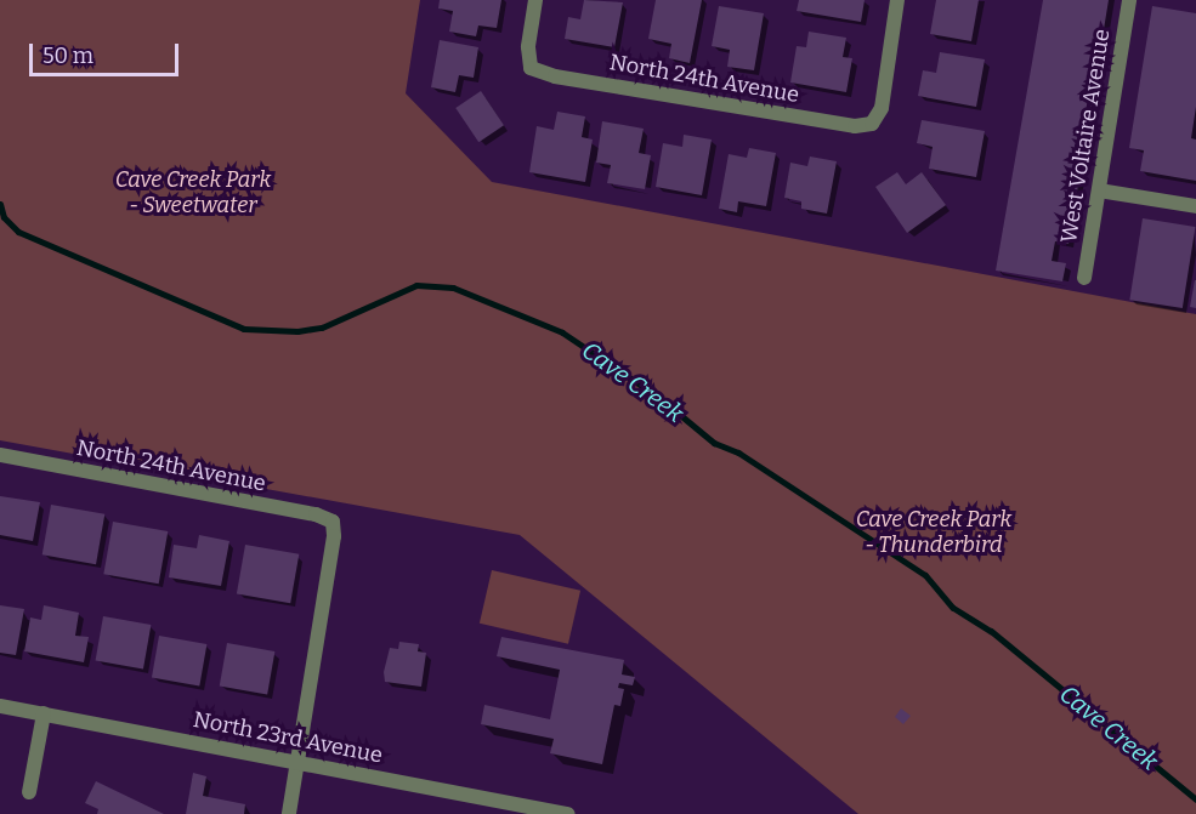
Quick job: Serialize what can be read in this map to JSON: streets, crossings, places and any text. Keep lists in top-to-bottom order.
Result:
{
  "streets": {
    "street": ["North 24th Avenue", "West Voltaire Avenue", "North 23rd Avenue"]
  },
  "crossings": [
    ["North 24th Avenue", "North 23rd Avenue"]
  ],
  "water": ["Cave Creek"],
  "parks": ["Cave Creek Park - Sweetwater", "Cave Creek Park - Thunderbird"],
  "scale_bar": "50 m"
}
